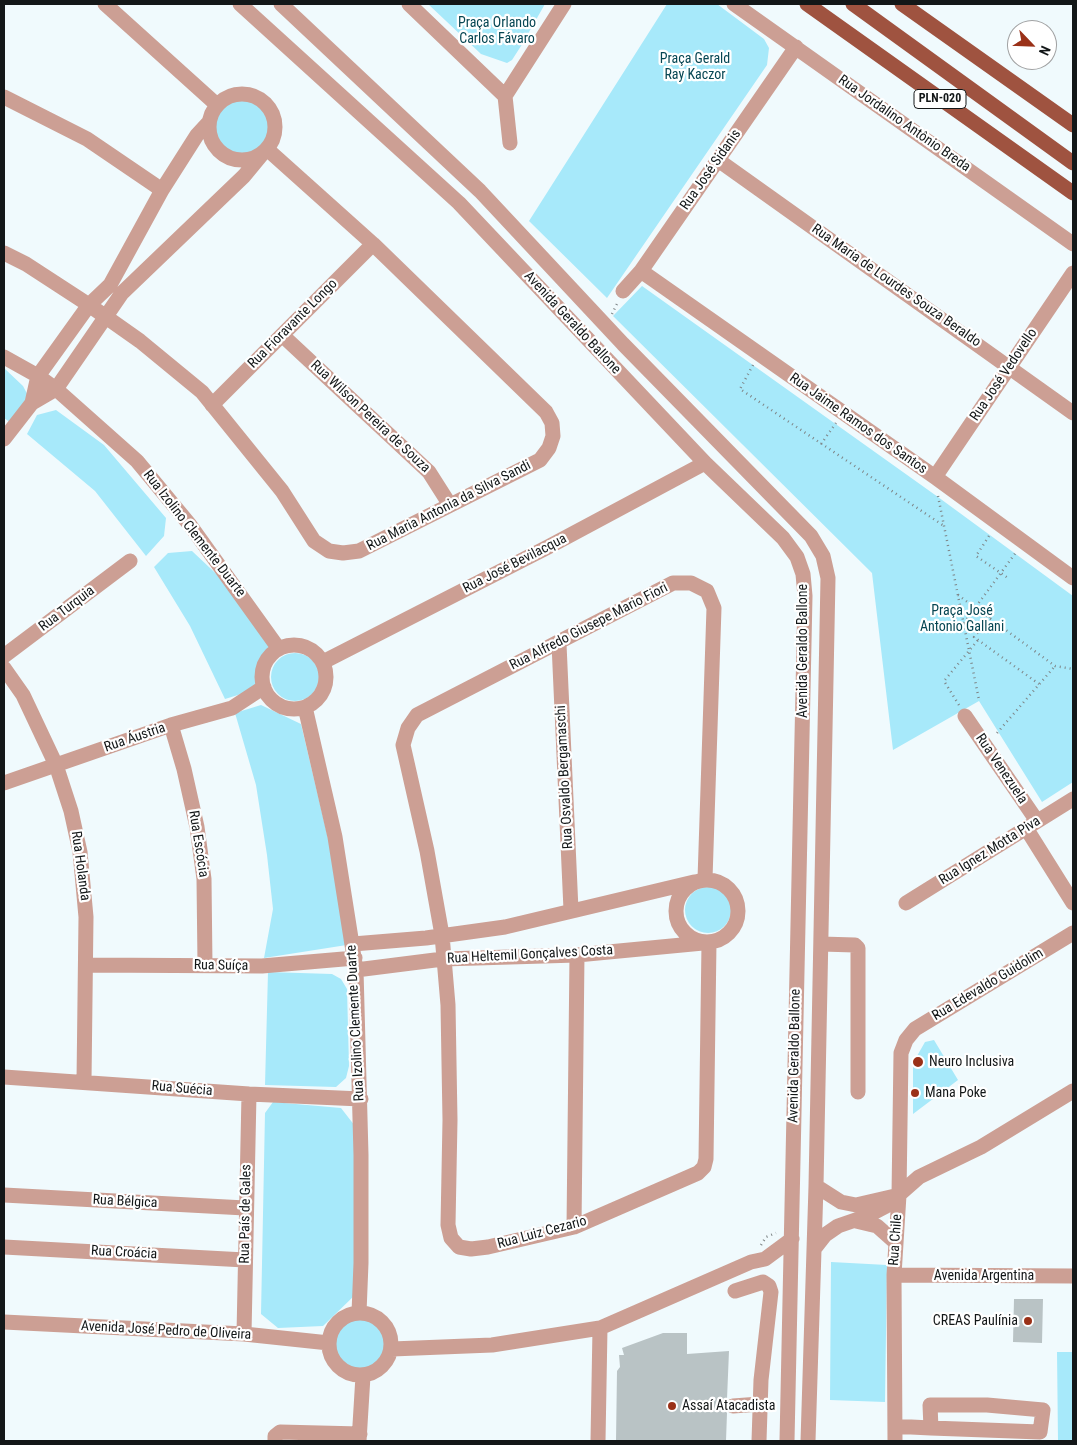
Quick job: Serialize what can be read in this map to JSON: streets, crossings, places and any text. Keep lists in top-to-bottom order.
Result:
{
  "streets": {
    "main road": ["PLN-020"],
    "street": [
      "Rua Jordalino Antônio Breda",
      "Rua José Sidanis",
      "Rua Maria de Lourdes Souza Beraldo",
      "Avenida Geraldo Ballone",
      "Rua Fioravante Longo",
      "Rua José Vedovello",
      "Rua Wilson Pereira de Souza",
      "Rua Jaime Ramos dos Santos",
      "Rua Maria Antonia da Silva Sandi",
      "Rua Izolino Clemente Duarte",
      "Rua José Bevilacqua",
      "Rua Turquia",
      "Rua Alfredo Giusepe Mario Fiori",
      "Rua Áustria",
      "Rua Venezuela",
      "Rua Osvaldo Bergamaschi",
      "Rua Escócia",
      "Rua Ignez Motta Piva",
      "Rua Holanda",
      "Rua Heltemil Gonçalves Costa",
      "Rua Suíça",
      "Rua Edevaldo Guidolim",
      "Rua Suécia",
      "Rua Bélgica",
      "Rua País de Gales",
      "Rua Luiz Cezario",
      "Rua Chile",
      "Rua Croácia",
      "Avenida Argentina",
      "Avenida José Pedro de Oliveira"
    ]
  },
  "crossings": [
    ["Rua Jordalino Antônio Breda", "Rua José Sidanis"],
    ["Rua José Sidanis", "Rua Maria de Lourdes Souza Beraldo"],
    ["Rua José Sidanis", "Rua Jaime Ramos dos Santos"],
    ["Rua Maria de Lourdes Souza Beraldo", "Rua José Vedovello"],
    ["Avenida Geraldo Ballone", "Rua José Bevilacqua"],
    ["Rua Fioravante Longo", "Rua Wilson Pereira de Souza"],
    ["Rua Fioravante Longo", "Rua Maria Antonia da Silva Sandi"],
    ["Rua José Vedovello", "Rua Jaime Ramos dos Santos"],
    ["Rua Wilson Pereira de Souza", "Rua Maria Antonia da Silva Sandi"],
    ["Rua Izolino Clemente Duarte", "Rua José Bevilacqua"],
    ["Rua Izolino Clemente Duarte", "Rua Áustria"],
    ["Rua Izolino Clemente Duarte", "Rua Heltemil Gonçalves Costa"],
    ["Rua Izolino Clemente Duarte", "Rua Suíça"],
    ["Rua Izolino Clemente Duarte", "Rua Suécia"],
    ["Rua Izolino Clemente Duarte", "Avenida José Pedro de Oliveira"],
    ["Rua José Bevilacqua", "Rua Áustria"],
    ["Rua Alfredo Giusepe Mario Fiori", "Rua Osvaldo Bergamaschi"],
    ["Rua Alfredo Giusepe Mario Fiori", "Rua Heltemil Gonçalves Costa"],
    ["Rua Alfredo Giusepe Mario Fiori", "Rua Luiz Cezario"],
    ["Rua Áustria", "Rua Escócia"],
    ["Rua Áustria", "Rua Holanda"],
    ["Rua Venezuela", "Rua Ignez Motta Piva"],
    ["Rua Osvaldo Bergamaschi", "Rua Heltemil Gonçalves Costa"],
    ["Rua Escócia", "Rua Suíça"],
    ["Rua Holanda", "Rua Suíça"],
    ["Rua Holanda", "Rua Suécia"],
    ["Rua Heltemil Gonçalves Costa", "Rua Suíça"],
    ["Rua Heltemil Gonçalves Costa", "Rua Luiz Cezario"],
    ["Rua Edevaldo Guidolim", "Rua Chile"],
    ["Rua Suécia", "Rua País de Gales"],
    ["Rua Bélgica", "Rua País de Gales"],
    ["Rua País de Gales", "Rua Croácia"],
    ["Rua País de Gales", "Avenida José Pedro de Oliveira"],
    ["Rua Chile", "Avenida Argentina"]
  ],
  "parks": ["Praça Orlando Carlos Fávaro", "Praça Gerald Ray Kaczor", "Praça José Antonio Gallani"],
  "places": [
    "Neuro Inclusiva",
    "Mana Poke",
    "CREAS Paulínia",
    "Assaí Atacadista"
  ],
  "north": "bottom right"
}
